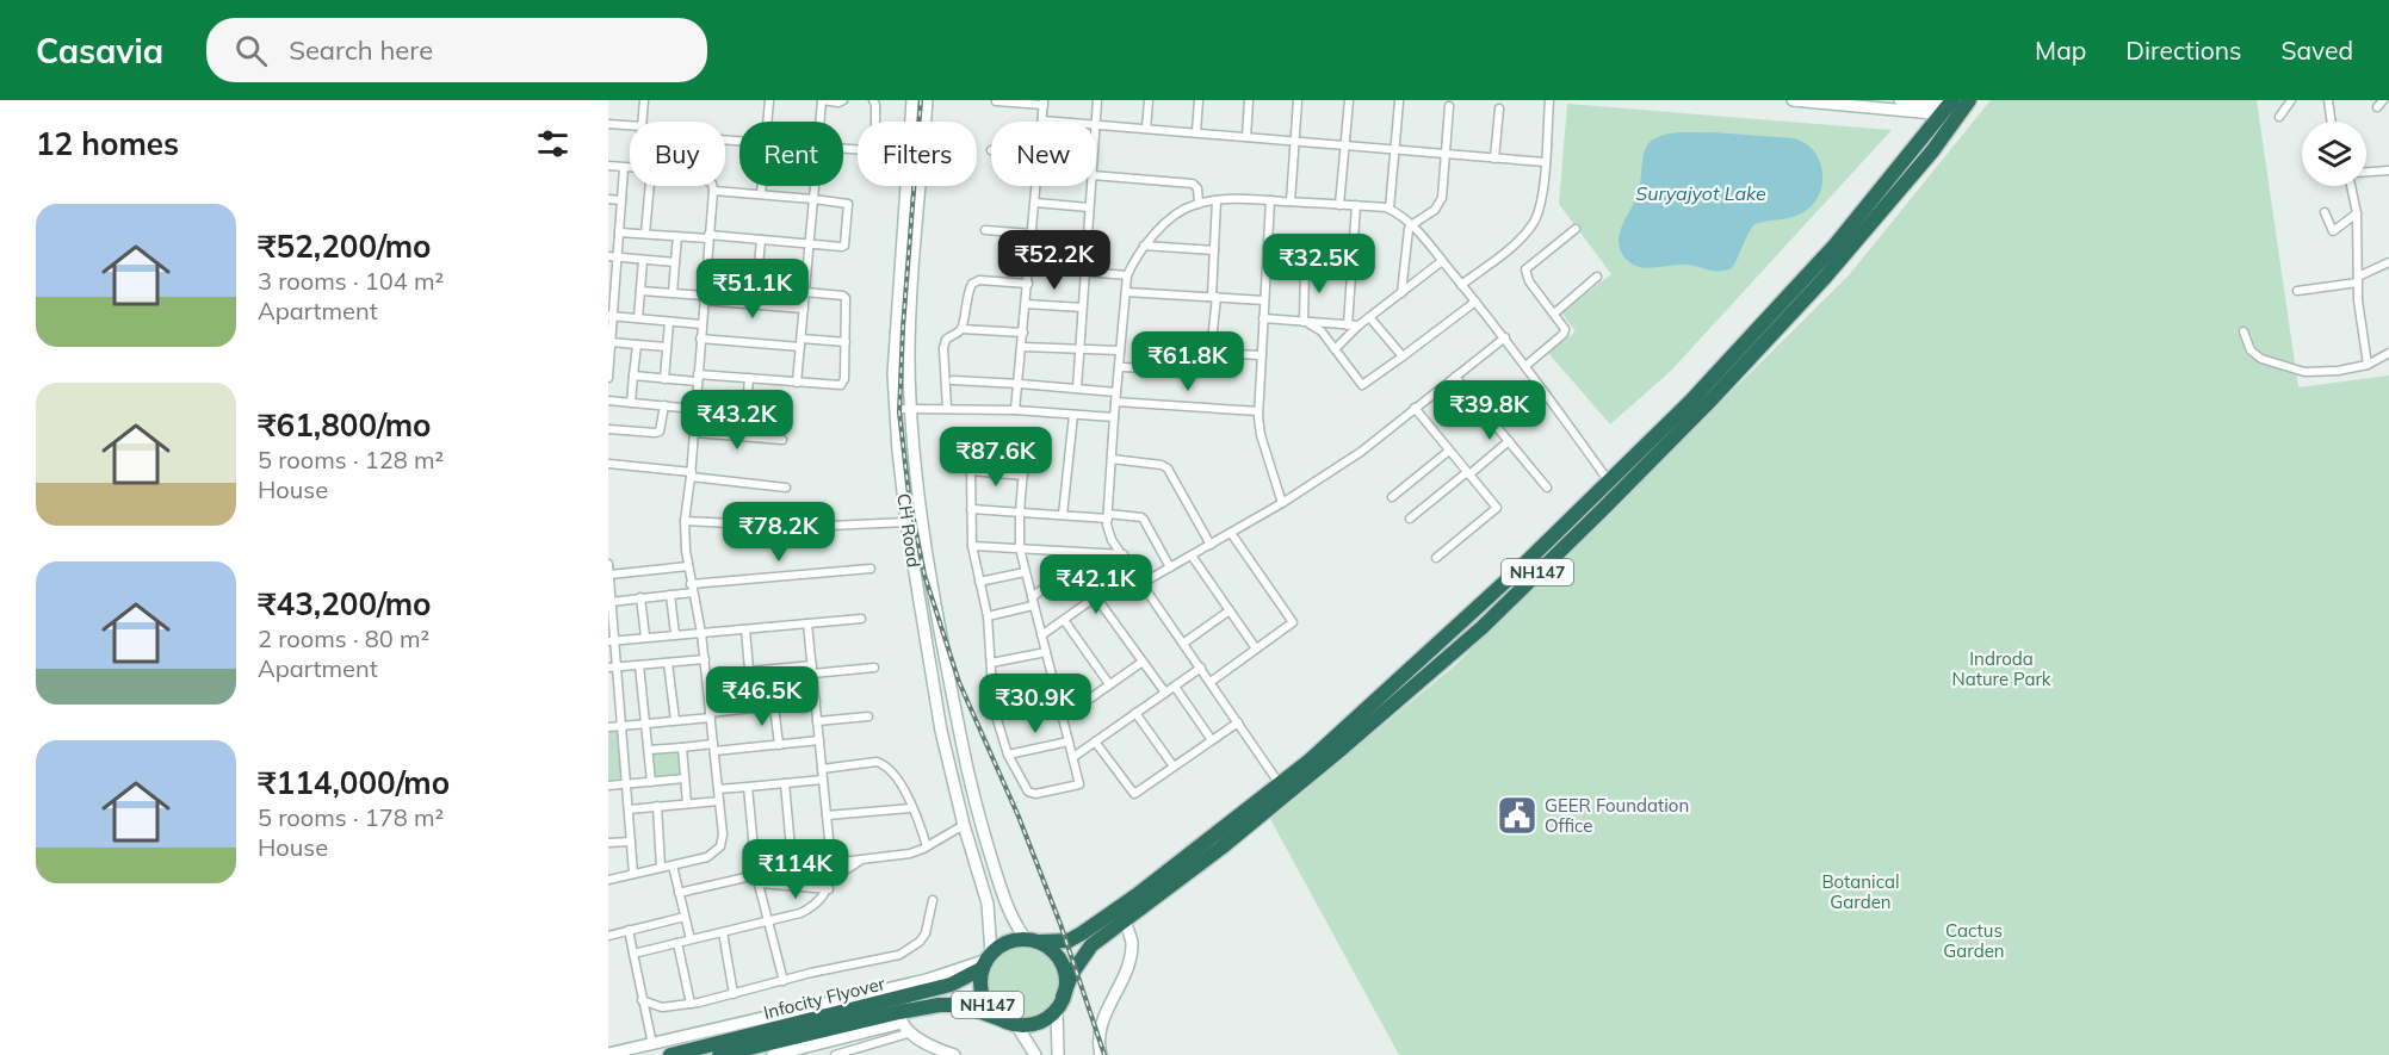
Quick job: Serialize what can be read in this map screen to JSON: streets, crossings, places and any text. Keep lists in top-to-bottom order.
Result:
{
  "streets": {
    "highway": ["NH147", "Infocity Flyover"],
    "street": ["CH Road"]
  },
  "crossings": [
    ["CH Road", "NH147"],
    ["CH Road", "Infocity Flyover"],
    ["NH147", "Infocity Flyover"]
  ],
  "water": ["Suryajyot Lake"],
  "parks": ["Indroda Nature Park", "Botanical Garden", "Cactus Garden"],
  "places": {
    "public building": ["GEER Foundation Office"]
  },
  "page": {
    "header": "Casavia",
    "search": "Search here",
    "nav": ["Map", "Directions", "Saved"],
    "heading": "12 homes",
    "chip": [
      "Buy",
      "Rent",
      "Filters",
      "New"
    ],
    "list": [
      {
        "name": "₹52,200/mo",
        "note": "3 rooms · 104 m² · Apartment"
      },
      {
        "name": "₹61,800/mo",
        "note": "5 rooms · 128 m² · House"
      },
      {
        "name": "₹43,200/mo",
        "note": "2 rooms · 80 m² · Apartment"
      },
      {
        "name": "₹114,000/mo",
        "note": "5 rooms · 178 m² · House"
      }
    ],
    "price": [
      "₹52.2K",
      "₹32.5K",
      "₹51.1K",
      "₹61.8K",
      "₹39.8K",
      "₹43.2K",
      "₹87.6K",
      "₹78.2K",
      "₹42.1K",
      "₹46.5K",
      "₹30.9K",
      "₹114K"
    ]
  }
}
